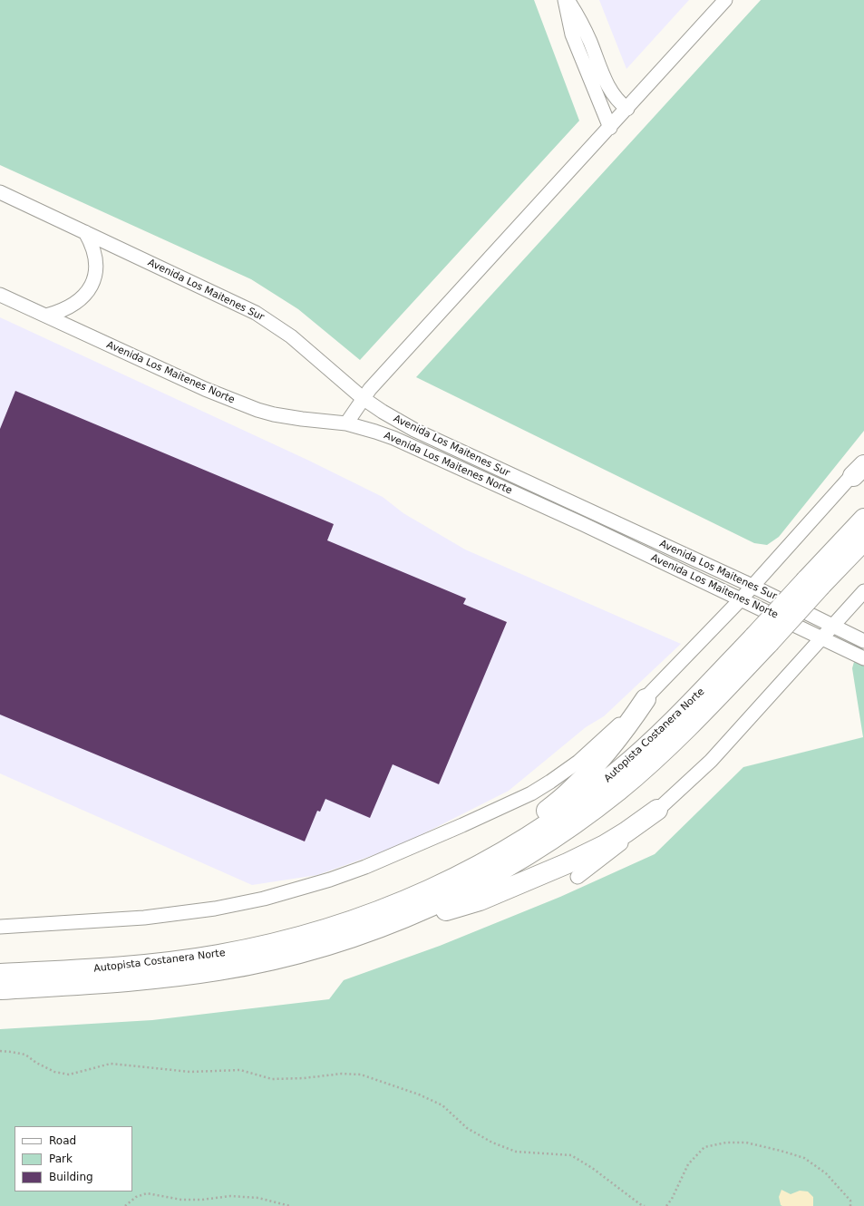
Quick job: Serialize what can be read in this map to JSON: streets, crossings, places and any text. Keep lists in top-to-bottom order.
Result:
{
  "streets": {
    "highway": ["Autopista Costanera Norte"],
    "street": ["Avenida Los Maitenes Sur", "Avenida Los Maitenes Norte"]
  },
  "legend": ["Road", "Park", "Building"]
}
